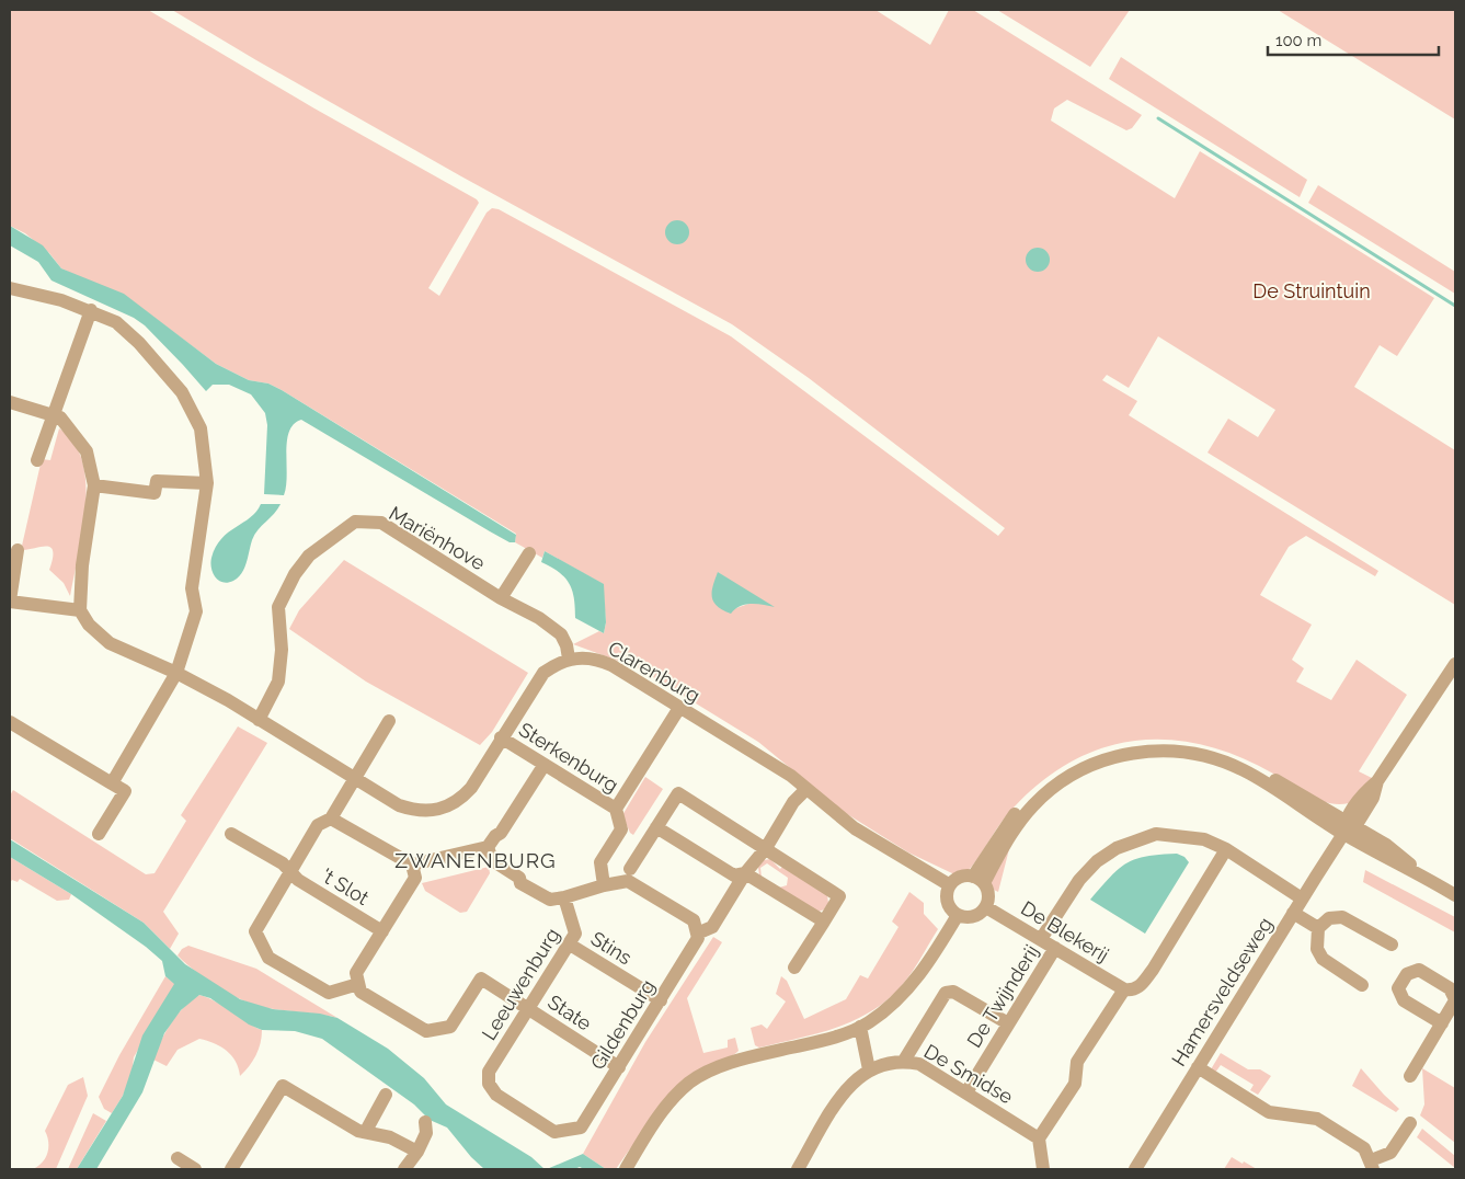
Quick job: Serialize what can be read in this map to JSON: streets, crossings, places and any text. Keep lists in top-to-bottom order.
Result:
{
  "streets": {
    "street": [
      "Mariënhove",
      "Clarenburg",
      "Sterkenburg",
      "'t Slot",
      "De Blekerij",
      "Stins",
      "Leeuwenburg",
      "Hamersveldseweg",
      "De Twijnderij",
      "State",
      "Gildenburg",
      "De Smidse"
    ]
  },
  "crossings": [
    ["Mariënhove", "Clarenburg"],
    ["Clarenburg", "Sterkenburg"],
    ["Clarenburg", "De Blekerij"],
    ["De Blekerij", "De Twijnderij"],
    ["Stins", "Leeuwenburg"],
    ["Stins", "Gildenburg"],
    ["Leeuwenburg", "State"],
    ["Leeuwenburg", "Gildenburg"],
    ["De Twijnderij", "De Smidse"],
    ["State", "Gildenburg"]
  ],
  "districts": ["ZWANENBURG"],
  "parks": ["De Struintuin"],
  "scale_bar": "100 m"
}
